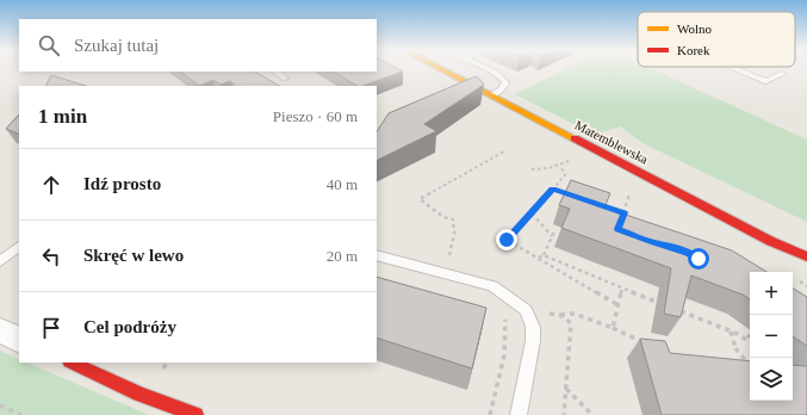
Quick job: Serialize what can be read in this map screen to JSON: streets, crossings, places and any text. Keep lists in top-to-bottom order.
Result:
{
  "streets": {
    "street": ["Matemblewska"]
  },
  "legend": ["Wolno", "Korek"],
  "page": {
    "search": "Szukaj tutaj",
    "heading": ["1 min", "Pieszo · 60 m"],
    "list": [
      ["Idź prosto", "40 m"],
      ["Skręć w lewo", "20 m"],
      "Cel podróży"
    ],
    "map_buttons": ["+", "−"]
  }
}
